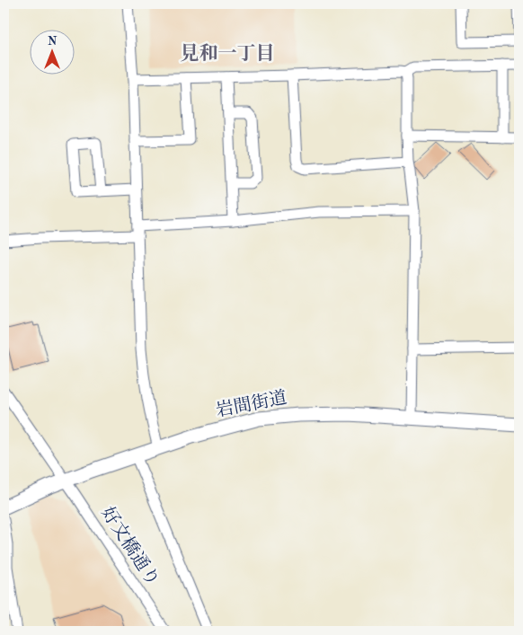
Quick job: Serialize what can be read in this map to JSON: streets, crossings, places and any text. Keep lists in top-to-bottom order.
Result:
{
  "streets": {
    "main road": ["岩間街道"],
    "street": ["好文橋通り"]
  },
  "crossings": [
    ["岩間街道", "好文橋通り"]
  ],
  "districts": ["見和一丁目"],
  "north": "top"
}
